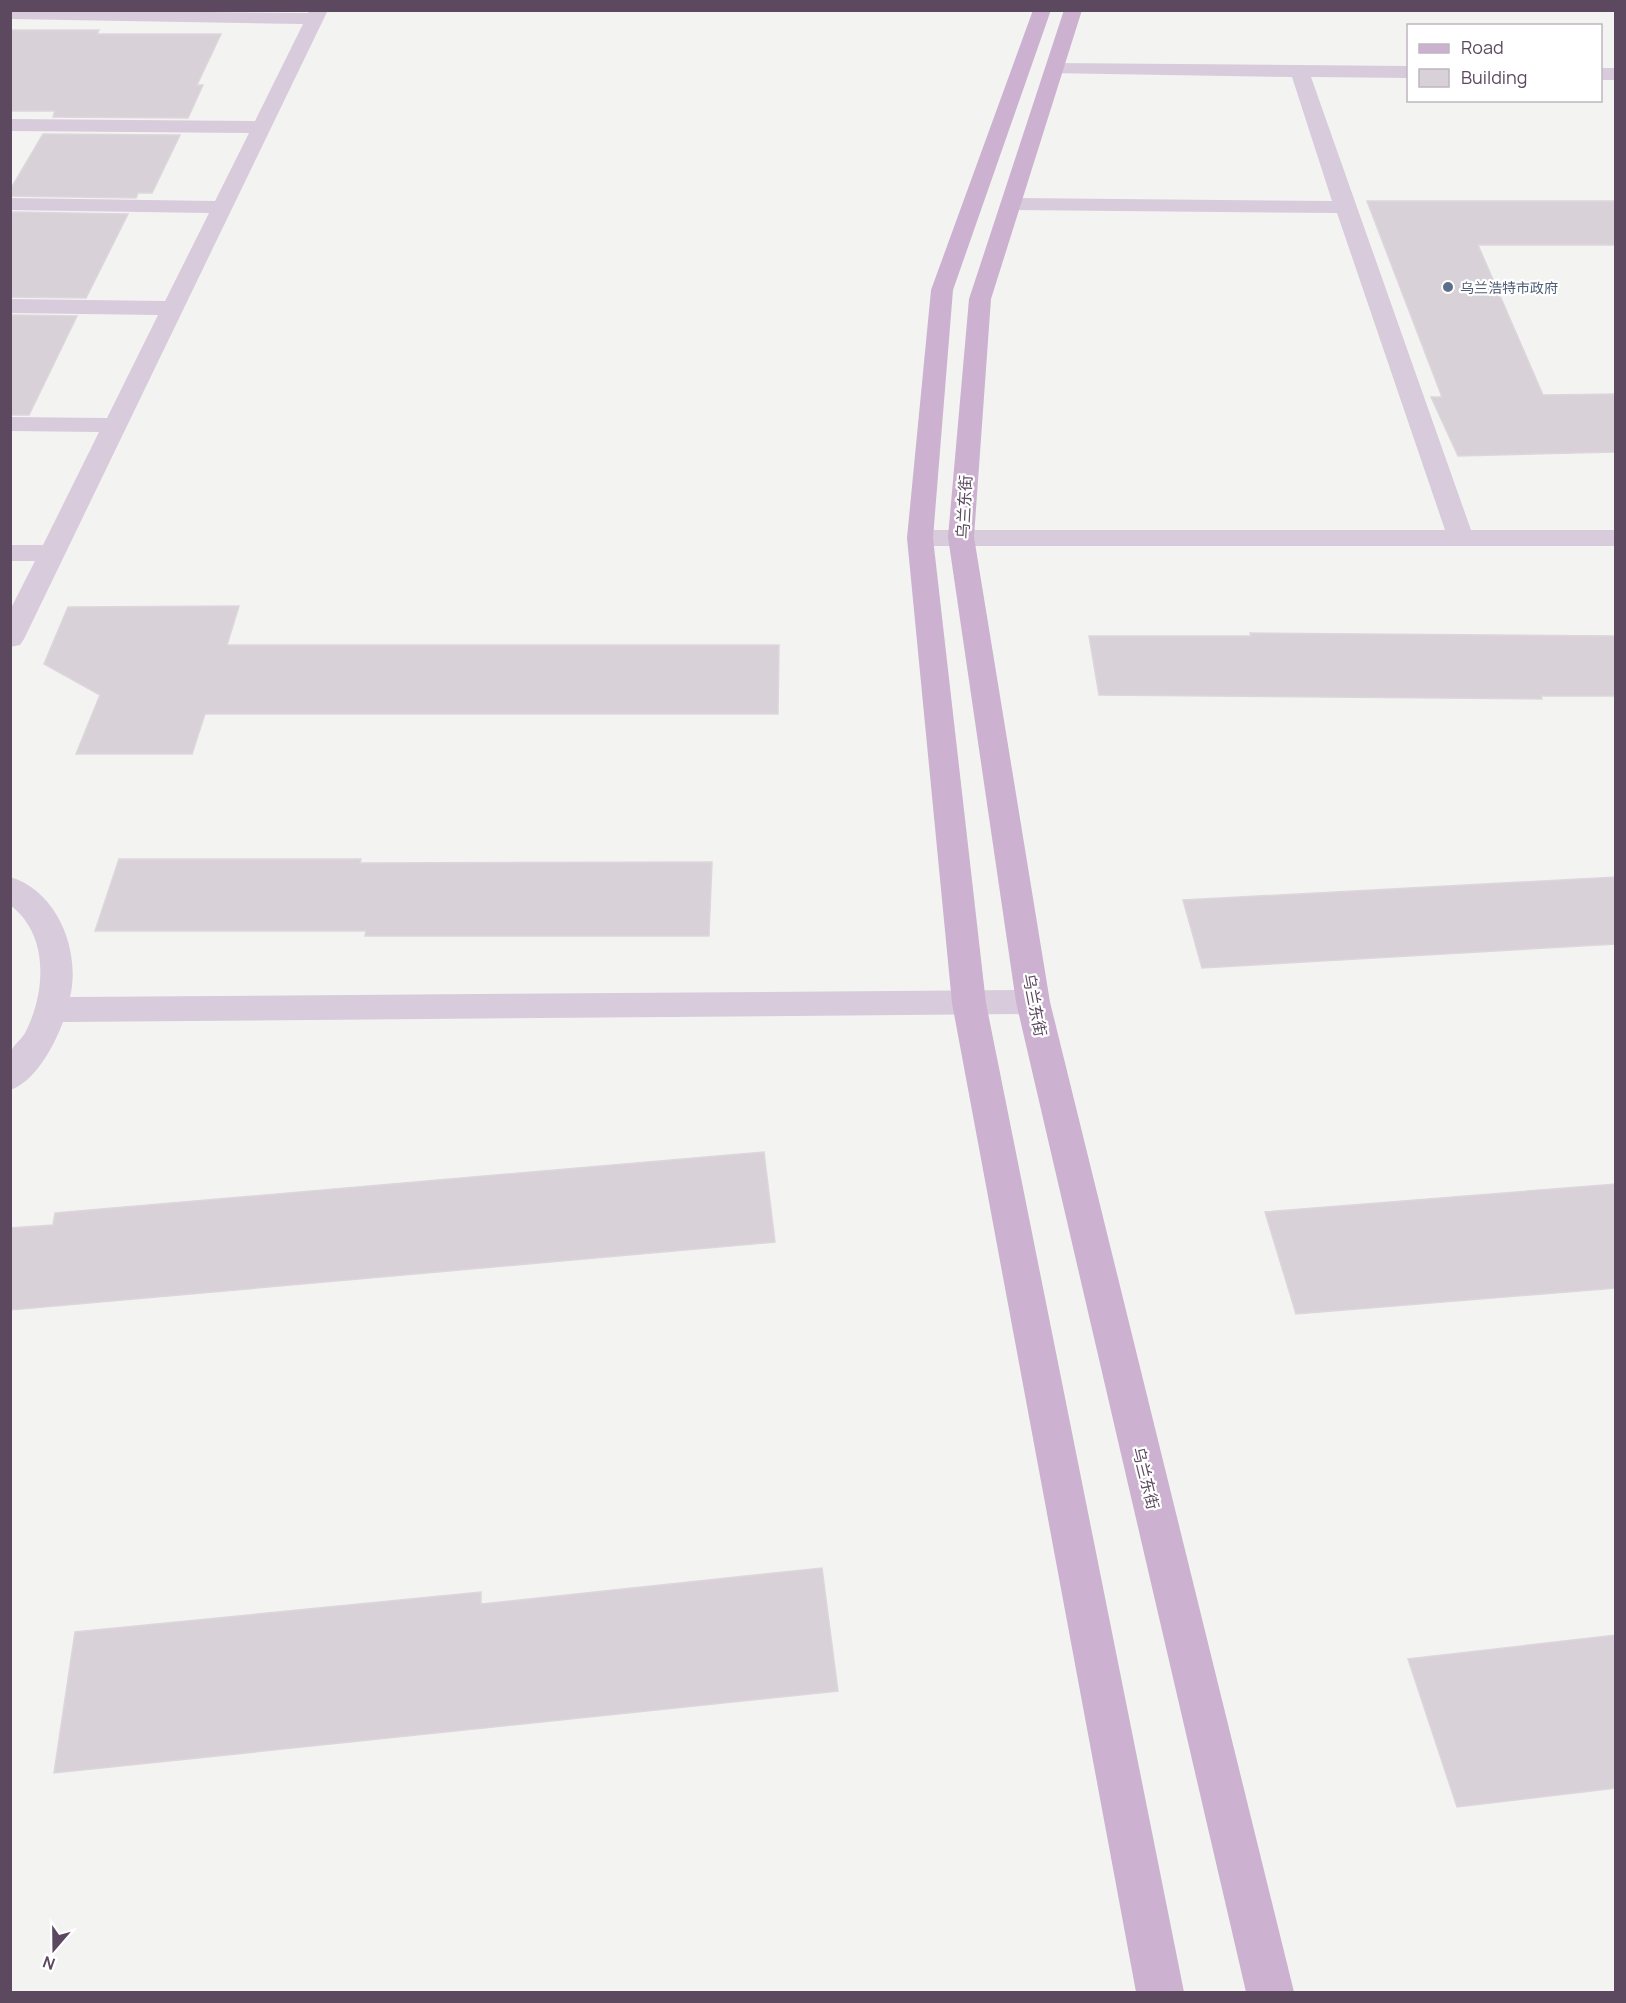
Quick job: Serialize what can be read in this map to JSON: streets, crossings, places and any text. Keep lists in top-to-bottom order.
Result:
{
  "streets": {
    "main road": ["乌兰东街"]
  },
  "places": ["乌兰浩特市政府"],
  "legend": ["Road", "Building"],
  "north": "bottom"
}
